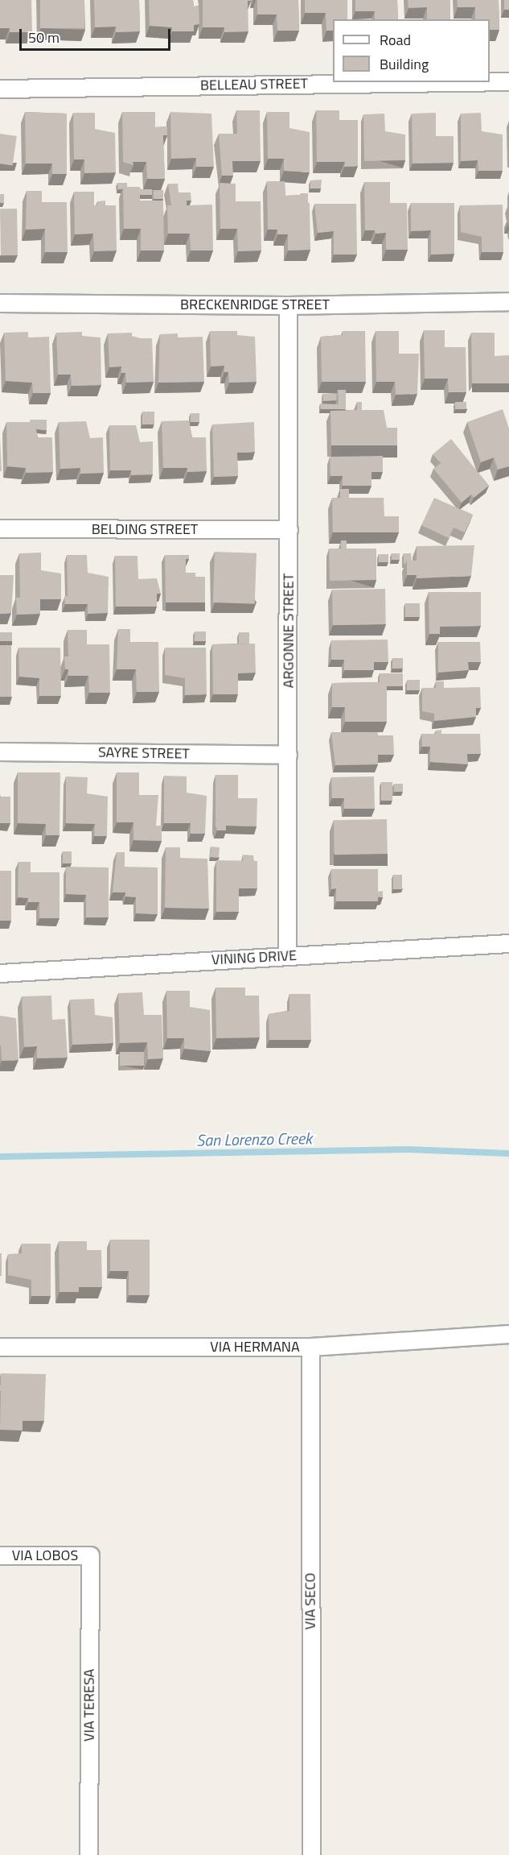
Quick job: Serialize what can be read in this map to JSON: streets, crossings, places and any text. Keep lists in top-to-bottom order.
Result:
{
  "streets": {
    "street": [
      "BELLEAU STREET",
      "BRECKENRIDGE STREET",
      "BELDING STREET",
      "ARGONNE STREET",
      "SAYRE STREET",
      "VINING DRIVE",
      "VIA HERMANA",
      "VIA LOBOS",
      "VIA SECO",
      "VIA TERESA"
    ]
  },
  "crossings": [
    ["BRECKENRIDGE STREET", "ARGONNE STREET"],
    ["BELDING STREET", "ARGONNE STREET"],
    ["ARGONNE STREET", "SAYRE STREET"],
    ["ARGONNE STREET", "VINING DRIVE"],
    ["VIA HERMANA", "VIA SECO"],
    ["VIA LOBOS", "VIA TERESA"]
  ],
  "water": ["San Lorenzo Creek"],
  "legend": ["Road", "Building"],
  "scale_bar": "50 m"
}
